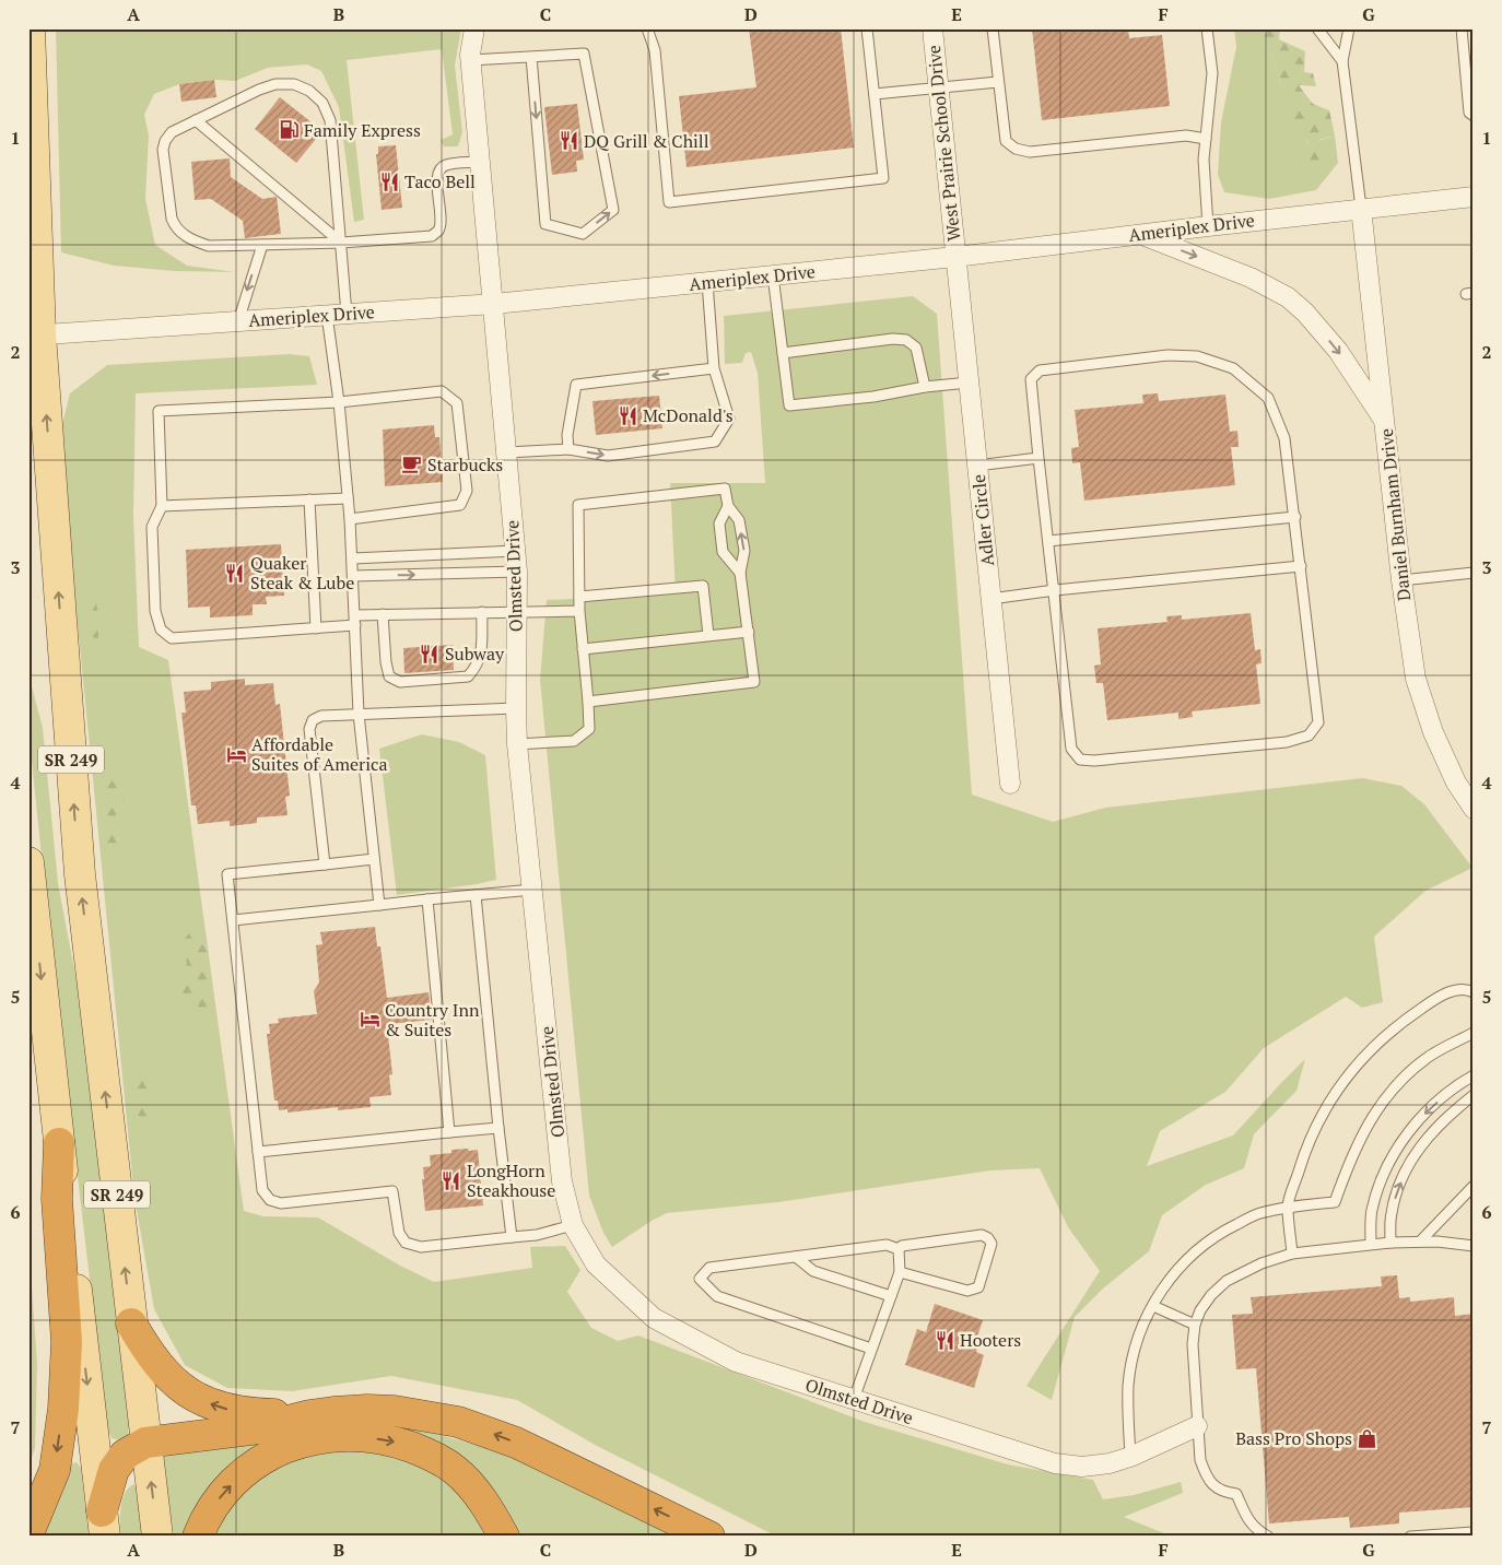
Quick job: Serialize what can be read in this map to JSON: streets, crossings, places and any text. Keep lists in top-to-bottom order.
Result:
{
  "streets": {
    "main road": ["SR 249"],
    "street": [
      "West Prairie School Drive",
      "Ameriplex Drive",
      "Daniel Burnham Drive",
      "Adler Circle",
      "Olmsted Drive"
    ]
  },
  "crossings": [
    ["West Prairie School Drive", "Ameriplex Drive"],
    ["West Prairie School Drive", "Adler Circle"],
    ["Ameriplex Drive", "Daniel Burnham Drive"],
    ["Ameriplex Drive", "Adler Circle"],
    ["Ameriplex Drive", "Olmsted Drive"],
    ["Ameriplex Drive", "SR 249"]
  ],
  "places": {
    "fuel station": ["Family Express"],
    "restaurant": [
      "DQ Grill & Chill",
      "Taco Bell",
      "McDonald's",
      "Quaker Steak & Lube",
      "Subway",
      "LongHorn Steakhouse",
      "Hooters"
    ],
    "cafe": ["Starbucks"],
    "hotel": ["Affordable Suites of America", "Country Inn & Suites"],
    "shop": ["Bass Pro Shops"]
  },
  "grid": {
    "columns": [
      "A",
      "B",
      "C",
      "D",
      "E",
      "F",
      "G"
    ],
    "rows": [
      "1",
      "2",
      "3",
      "4",
      "5",
      "6",
      "7"
    ]
  }
}
